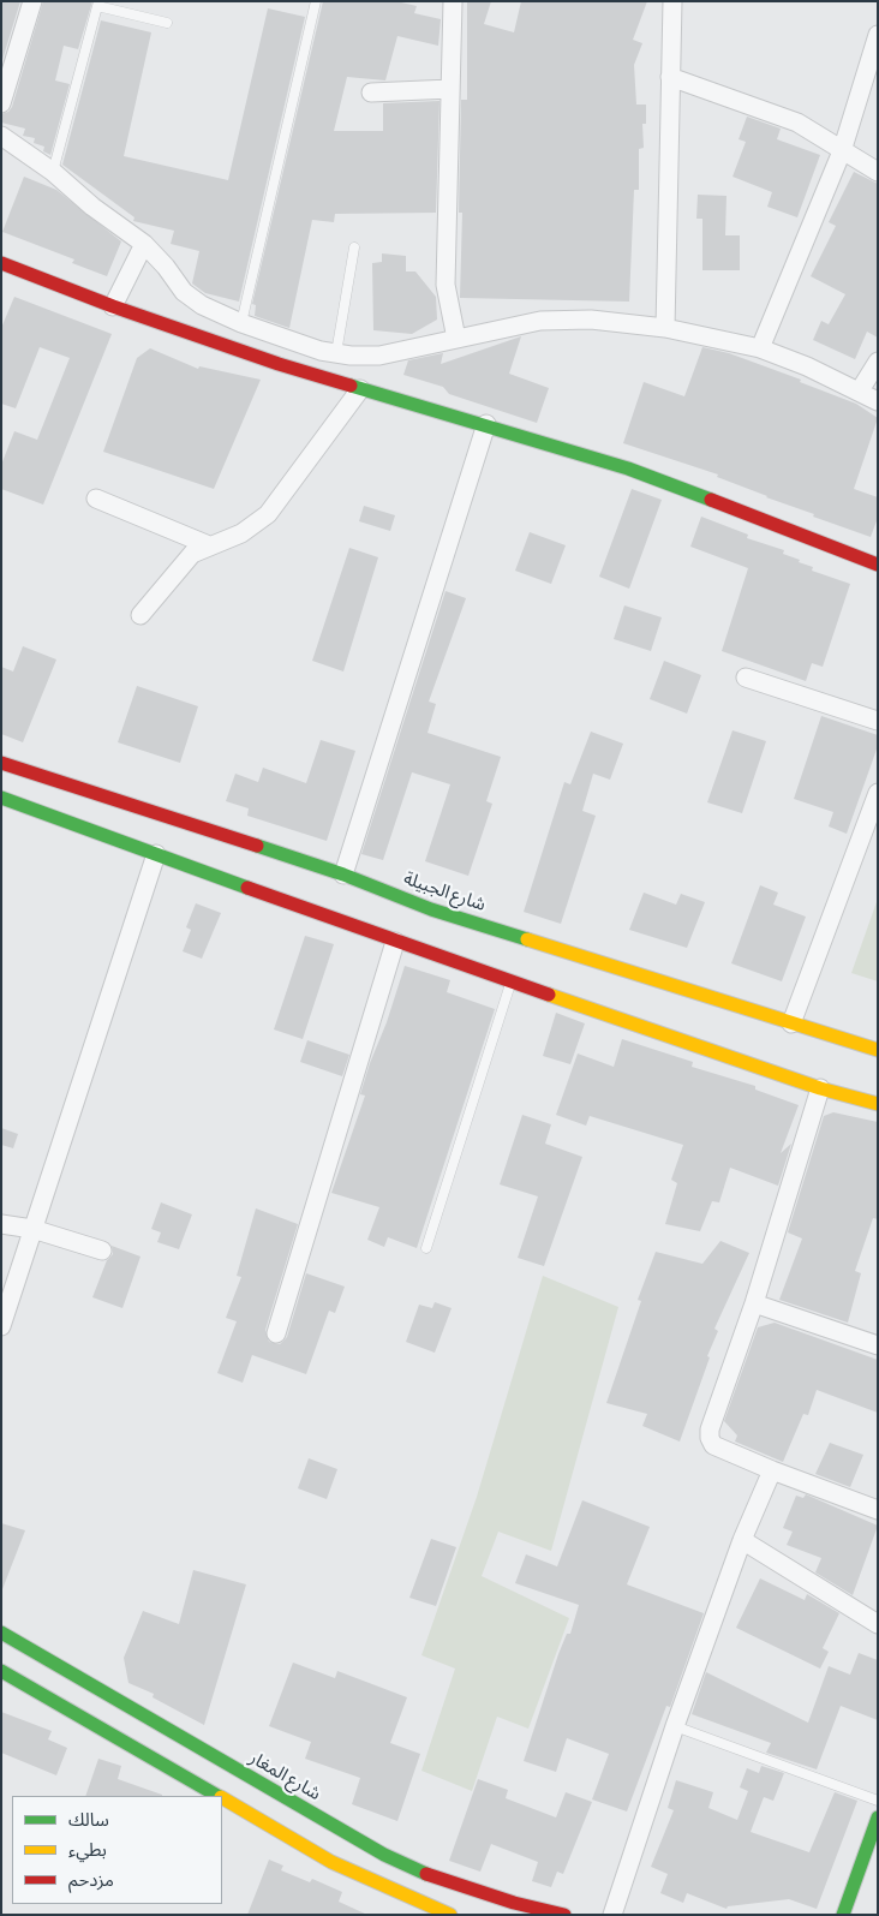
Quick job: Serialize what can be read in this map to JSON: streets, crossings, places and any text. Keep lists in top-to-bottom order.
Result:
{
  "streets": {
    "street": ["شارع الجبيلة", "شارع المغار"]
  },
  "legend": ["سالك", "بطيء", "مزدحم"]
}
